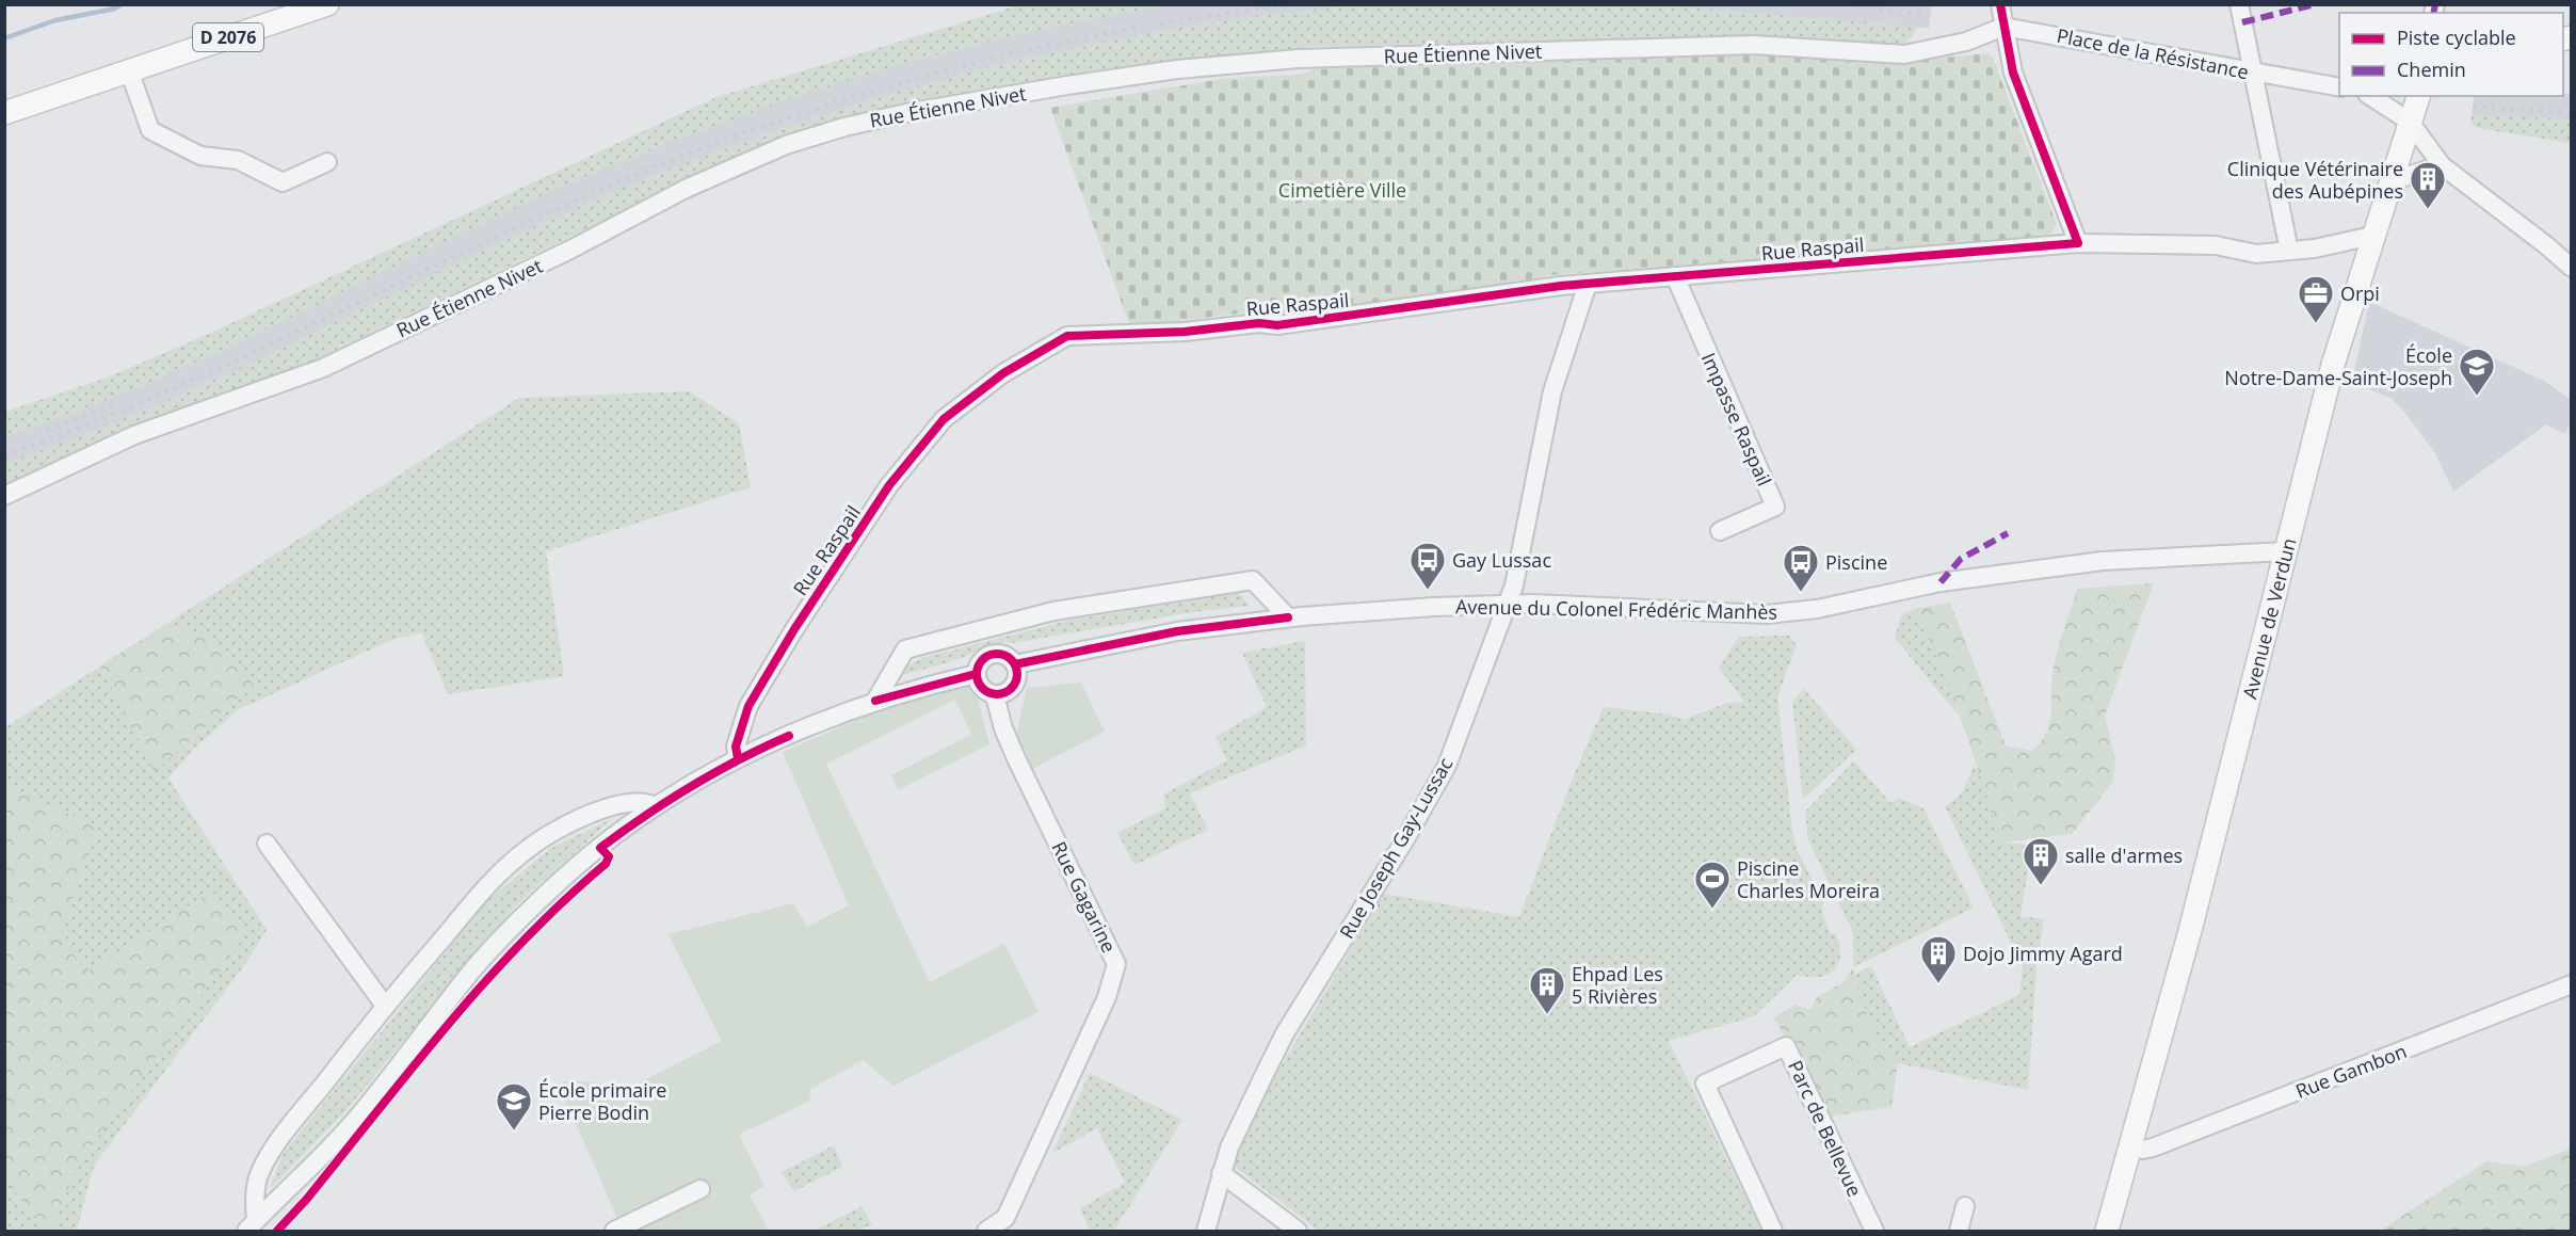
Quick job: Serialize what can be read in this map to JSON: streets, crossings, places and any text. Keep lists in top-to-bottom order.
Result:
{
  "streets": {
    "main road": ["D 2076", "Avenue de Verdun"],
    "street": [
      "Rue Étienne Nivet",
      "Place de la Résistance",
      "Rue Raspail",
      "Impasse Raspail",
      "Avenue du Colonel Frédéric Manhès",
      "Rue Joseph Gay-Lussac",
      "Rue Gagarine",
      "Rue Gambon",
      "Parc de Bellevue"
    ]
  },
  "crossings": [
    ["Rue Étienne Nivet", "Place de la Résistance"],
    ["Rue Raspail", "Impasse Raspail"],
    ["Rue Raspail", "Avenue de Verdun"],
    ["Rue Raspail", "Rue Joseph Gay-Lussac"],
    ["Avenue du Colonel Frédéric Manhès", "Avenue de Verdun"],
    ["Avenue du Colonel Frédéric Manhès", "Rue Joseph Gay-Lussac"],
    ["Avenue du Colonel Frédéric Manhès", "Rue Gagarine"],
    ["Avenue de Verdun", "Rue Gambon"]
  ],
  "parks": ["Cimetière Ville"],
  "places": {
    "building": [
      "Clinique Vétérinaire des Aubépines",
      "salle d'armes",
      "Dojo Jimmy Agard",
      "Ehpad Les 5 Rivières"
    ],
    "office": ["Orpi"],
    "school or university": ["École Notre-Dame-Saint-Joseph", "École primaire Pierre Bodin"],
    "bus stop": ["Gay Lussac", "Piscine"],
    "sports": ["Piscine Charles Moreira"]
  },
  "legend": ["Piste cyclable", "Chemin"]
}
